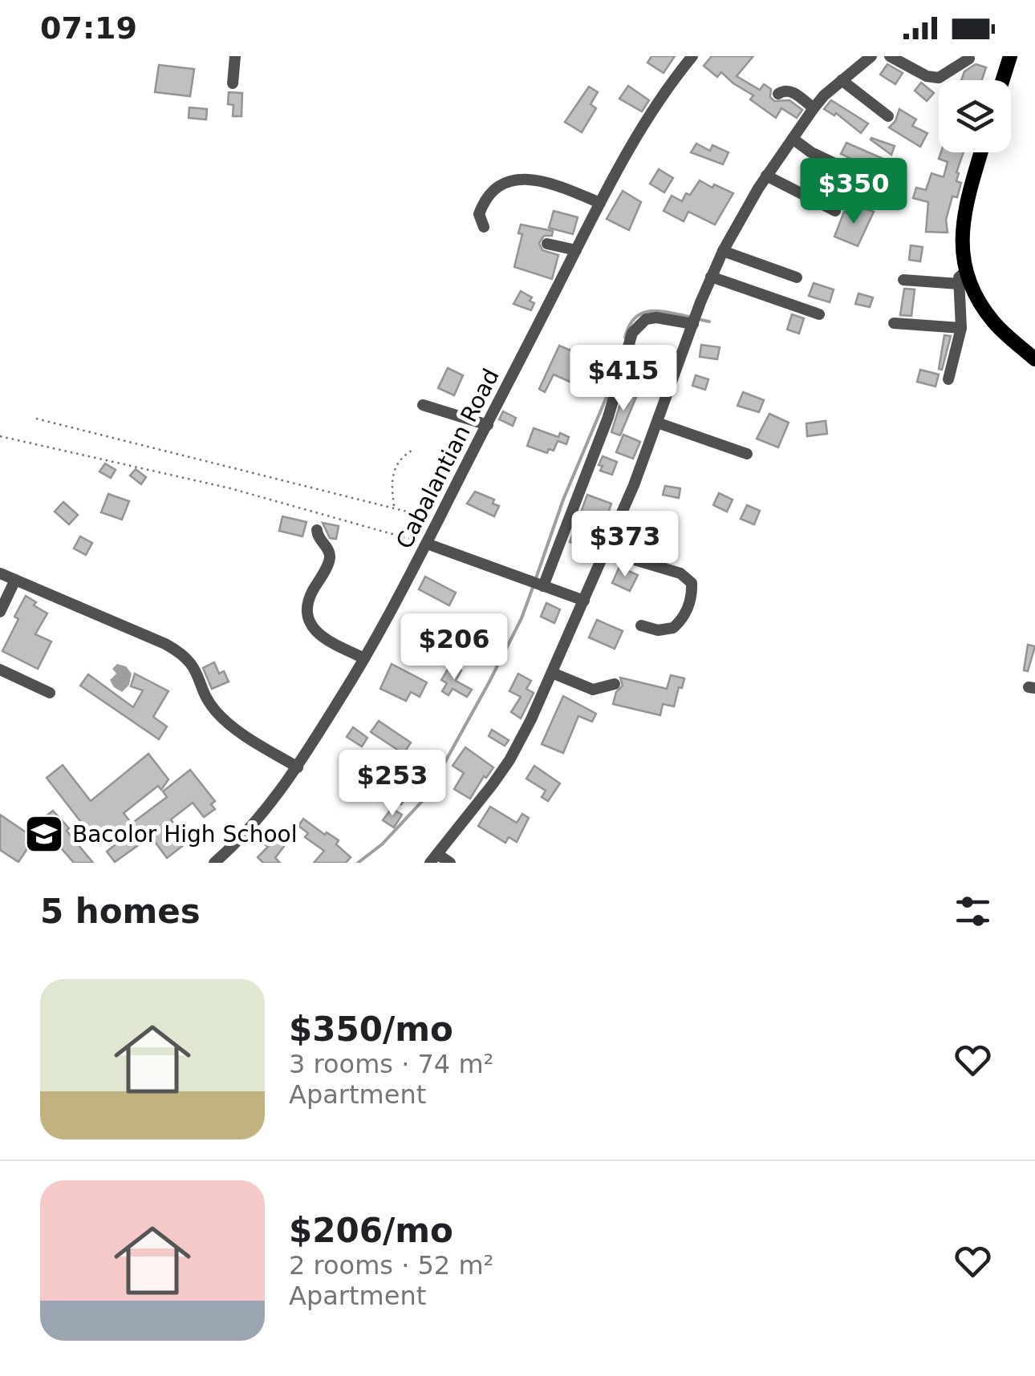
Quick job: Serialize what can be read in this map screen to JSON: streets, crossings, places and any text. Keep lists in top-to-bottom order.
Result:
{
  "streets": {
    "street": ["Cabalantian Road"]
  },
  "places": {
    "school or university": ["Bacolor High School"]
  },
  "page": {
    "status": "07:19",
    "price": [
      "$350",
      "$415",
      "$373",
      "$206",
      "$253"
    ],
    "heading": "5 homes",
    "list": [
      {
        "name": "$350/mo",
        "note": "3 rooms · 74 m² · Apartment"
      },
      {
        "name": "$206/mo",
        "note": "2 rooms · 52 m² · Apartment"
      }
    ]
  }
}
